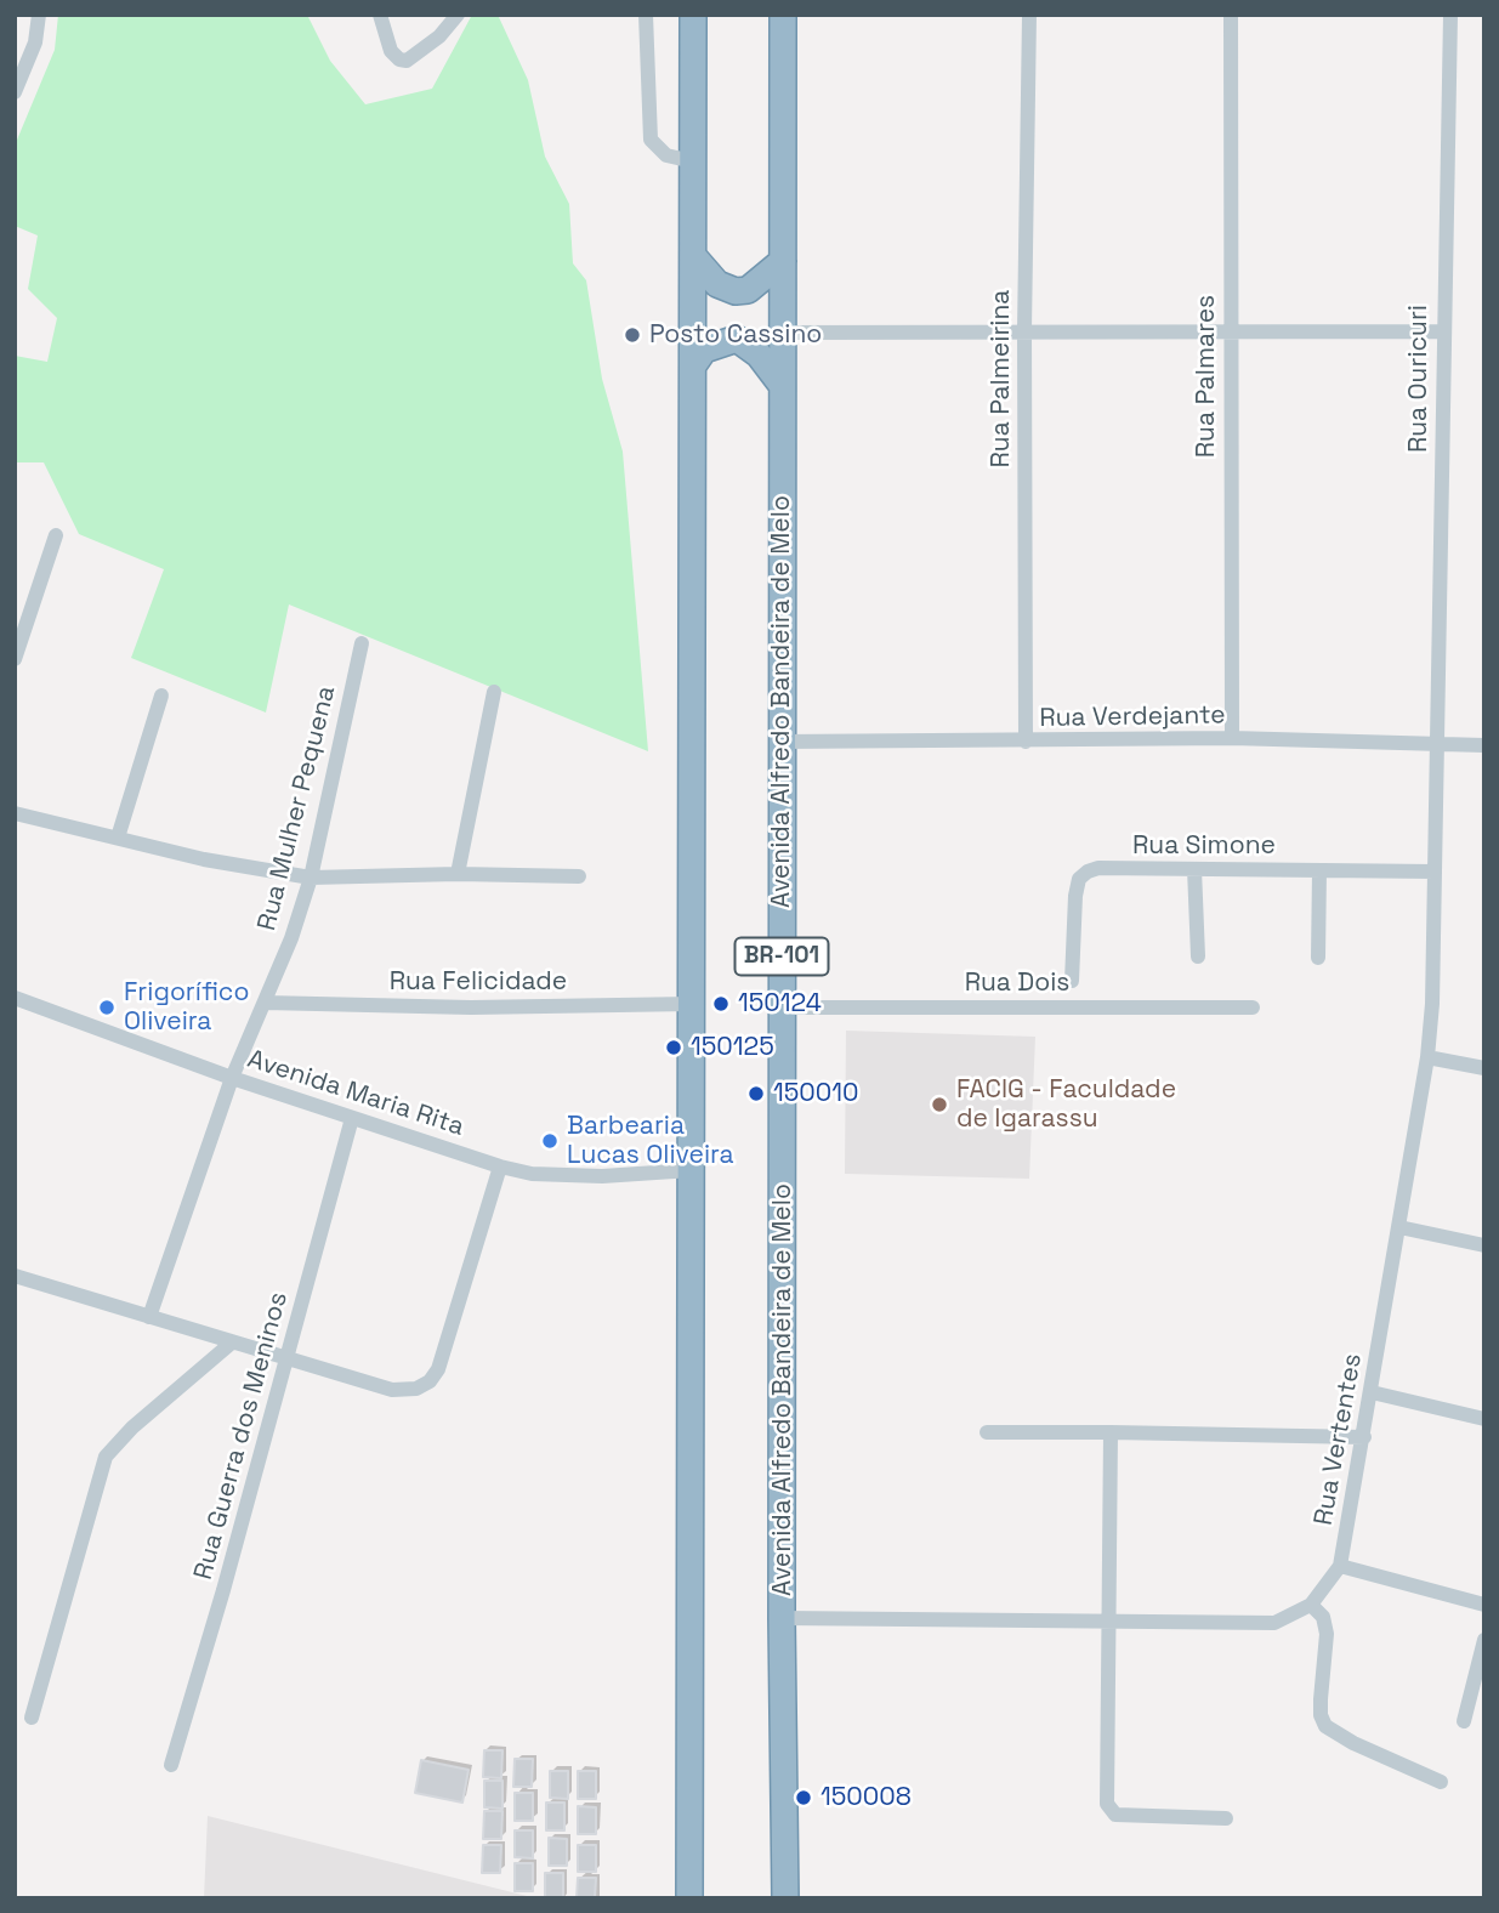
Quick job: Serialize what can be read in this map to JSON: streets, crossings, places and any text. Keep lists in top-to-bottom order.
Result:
{
  "streets": {
    "highway": ["Avenida Alfredo Bandeira de Melo", "BR-101"],
    "street": [
      "Rua Palmares",
      "Rua Palmeirina",
      "Rua Ouricuri",
      "Rua Verdejante",
      "Rua Mulher Pequena",
      "Rua Simone",
      "Rua Felicidade",
      "Rua Dois",
      "Avenida Maria Rita",
      "Rua Guerra dos Meninos",
      "Rua Vertentes"
    ]
  },
  "crossings": [
    ["Rua Palmares", "Rua Verdejante"],
    ["Rua Palmeirina", "Rua Verdejante"],
    ["Rua Ouricuri", "Rua Verdejante"],
    ["Rua Ouricuri", "Rua Vertentes"],
    ["Avenida Alfredo Bandeira de Melo", "Rua Verdejante"],
    ["Avenida Alfredo Bandeira de Melo", "Rua Dois"],
    ["Avenida Alfredo Bandeira de Melo", "Rua Vertentes"],
    ["Rua Verdejante", "Rua Vertentes"],
    ["Rua Mulher Pequena", "Rua Felicidade"],
    ["Rua Mulher Pequena", "Avenida Maria Rita"],
    ["Rua Simone", "Rua Vertentes"],
    ["Avenida Maria Rita", "Rua Guerra dos Meninos"]
  ],
  "places": [
    "Posto Cassino",
    "150124",
    "Frigorífico Oliveira",
    "150125",
    "150010",
    "FACIG - Faculdade de Igarassu",
    "Barbearia Lucas Oliveira",
    "150008"
  ]
}
